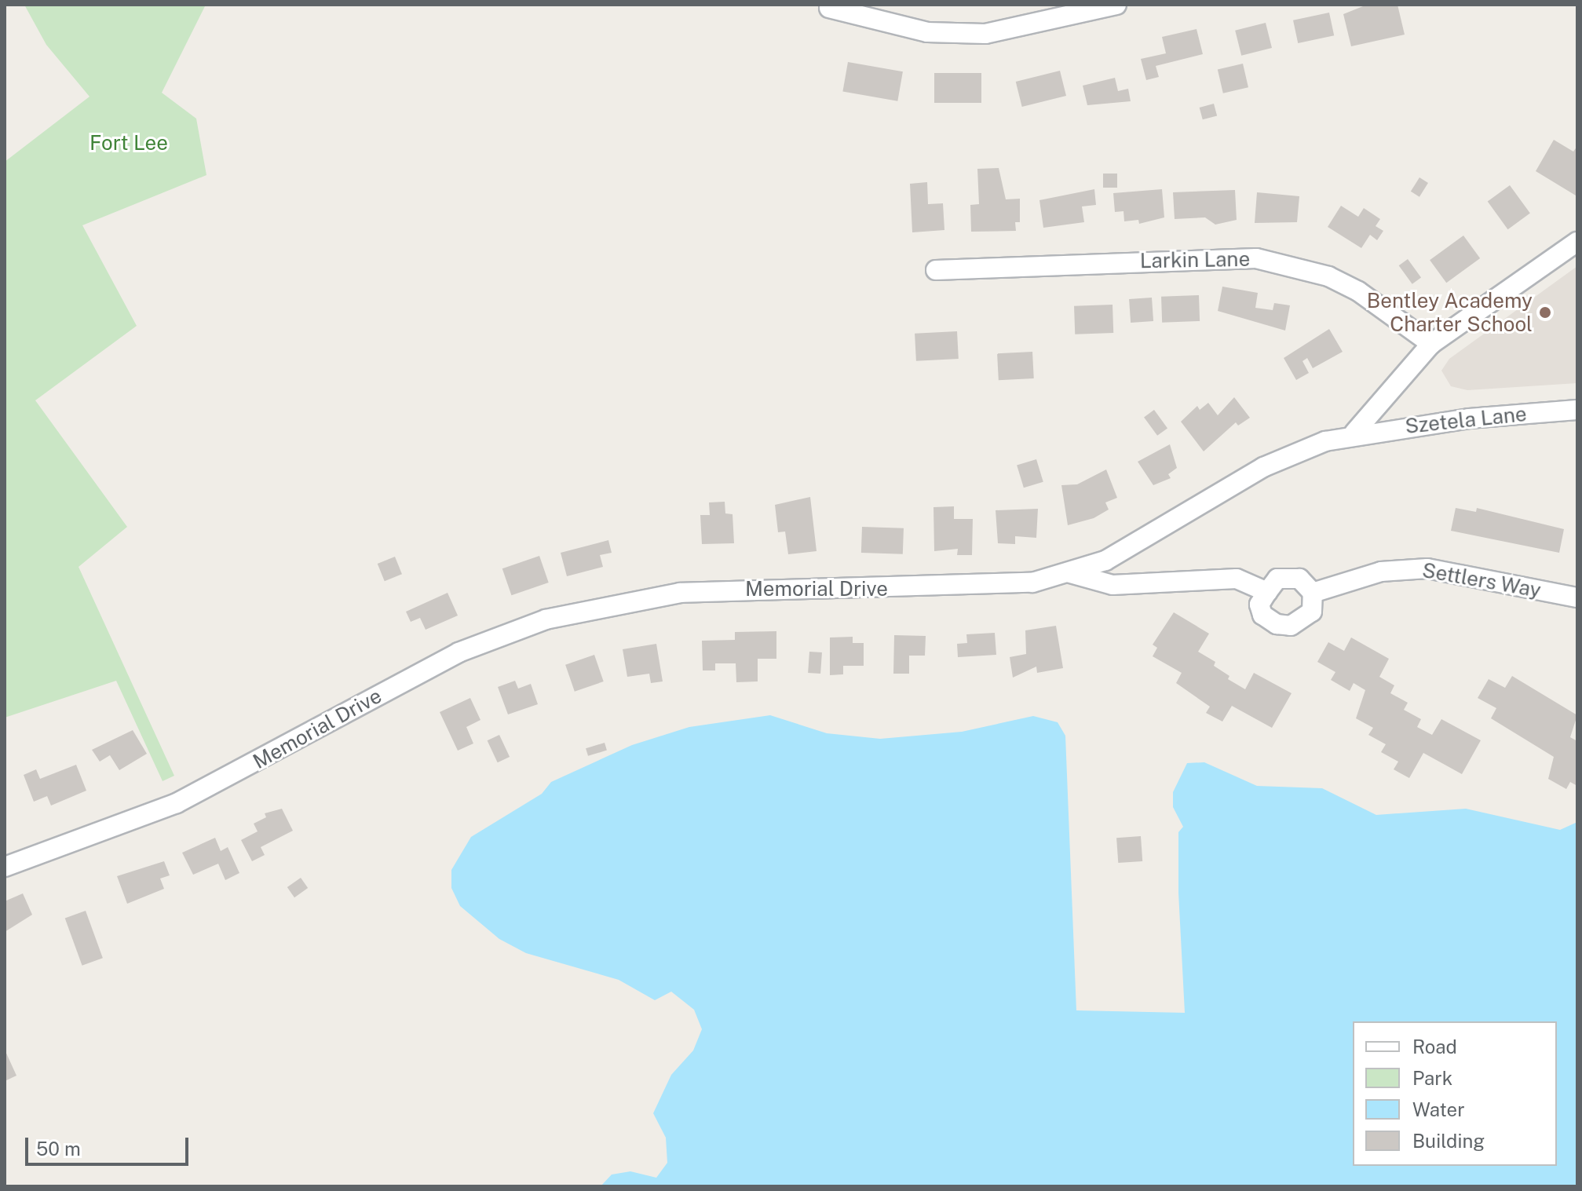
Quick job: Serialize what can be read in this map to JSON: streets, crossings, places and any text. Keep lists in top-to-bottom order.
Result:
{
  "streets": {
    "street": [
      "Larkin Lane",
      "Szetela Lane",
      "Settlers Way",
      "Memorial Drive"
    ]
  },
  "crossings": [
    ["Larkin Lane", "Memorial Drive"],
    ["Szetela Lane", "Memorial Drive"]
  ],
  "parks": ["Fort Lee"],
  "places": ["Bentley Academy Charter School"],
  "legend": [
    "Road",
    "Park",
    "Water",
    "Building"
  ],
  "scale_bar": "50 m"
}
